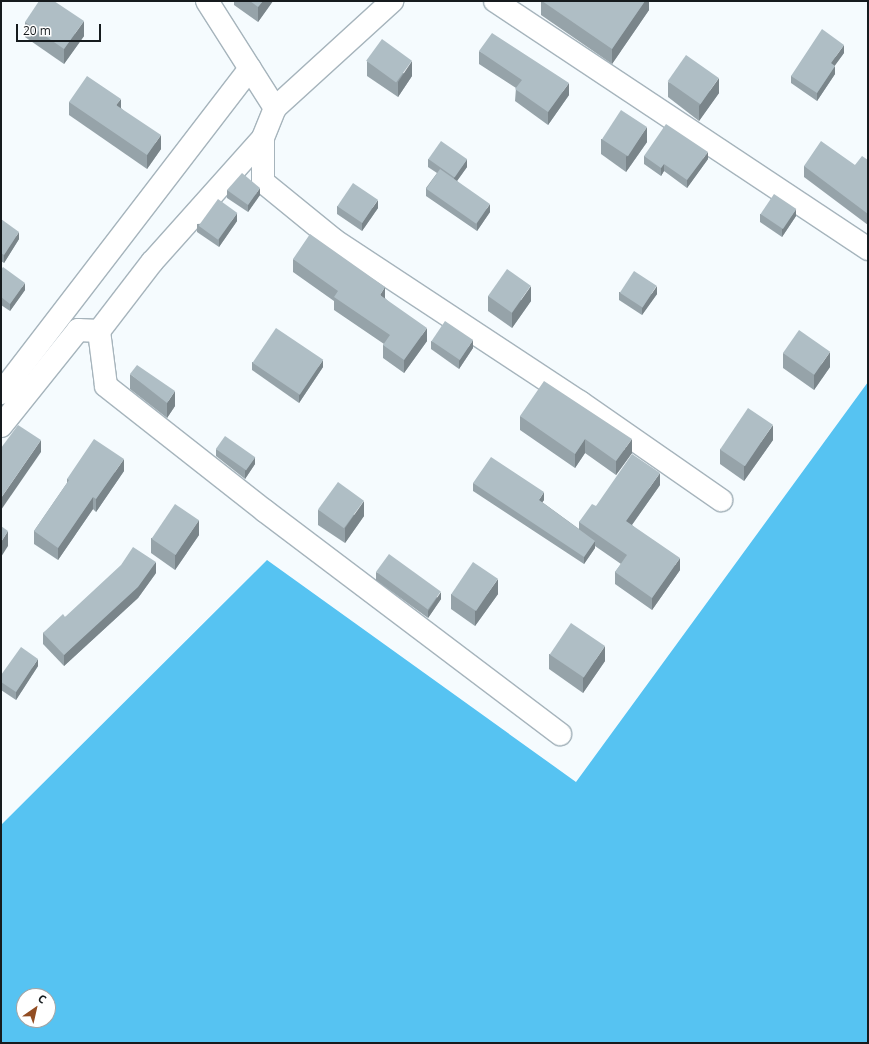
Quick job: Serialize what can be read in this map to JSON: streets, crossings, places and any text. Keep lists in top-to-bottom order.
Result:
{
  "scale_bar": "20 m",
  "north": "top right"
}
